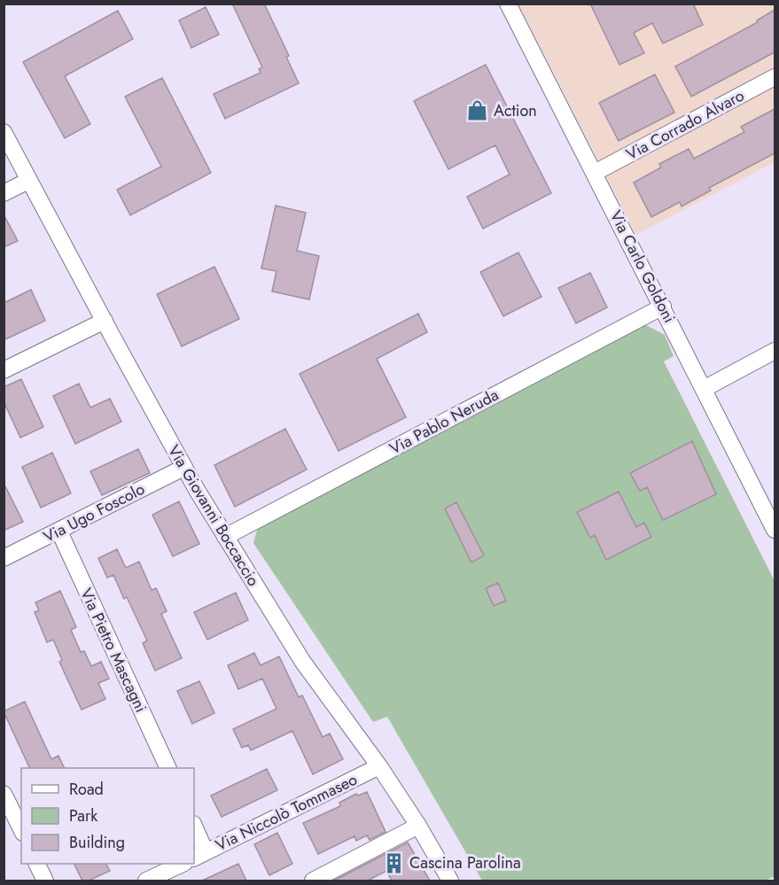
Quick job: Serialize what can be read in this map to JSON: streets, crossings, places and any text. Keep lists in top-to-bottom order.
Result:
{
  "streets": {
    "street": [
      "Via Corrado Alvaro",
      "Via Carlo Goldoni",
      "Via Pablo Neruda",
      "Via Ugo Foscolo",
      "Via Giovanni Boccaccio",
      "Via Pietro Mascagni",
      "Via Niccolò Tommaseo"
    ]
  },
  "crossings": [
    ["Via Corrado Alvaro", "Via Carlo Goldoni"],
    ["Via Carlo Goldoni", "Via Pablo Neruda"],
    ["Via Pablo Neruda", "Via Giovanni Boccaccio"],
    ["Via Ugo Foscolo", "Via Giovanni Boccaccio"],
    ["Via Ugo Foscolo", "Via Pietro Mascagni"],
    ["Via Giovanni Boccaccio", "Via Niccolò Tommaseo"]
  ],
  "places": {
    "shop": ["Action"],
    "building": ["Cascina Parolina"]
  },
  "legend": ["Road", "Park", "Building"]
}
